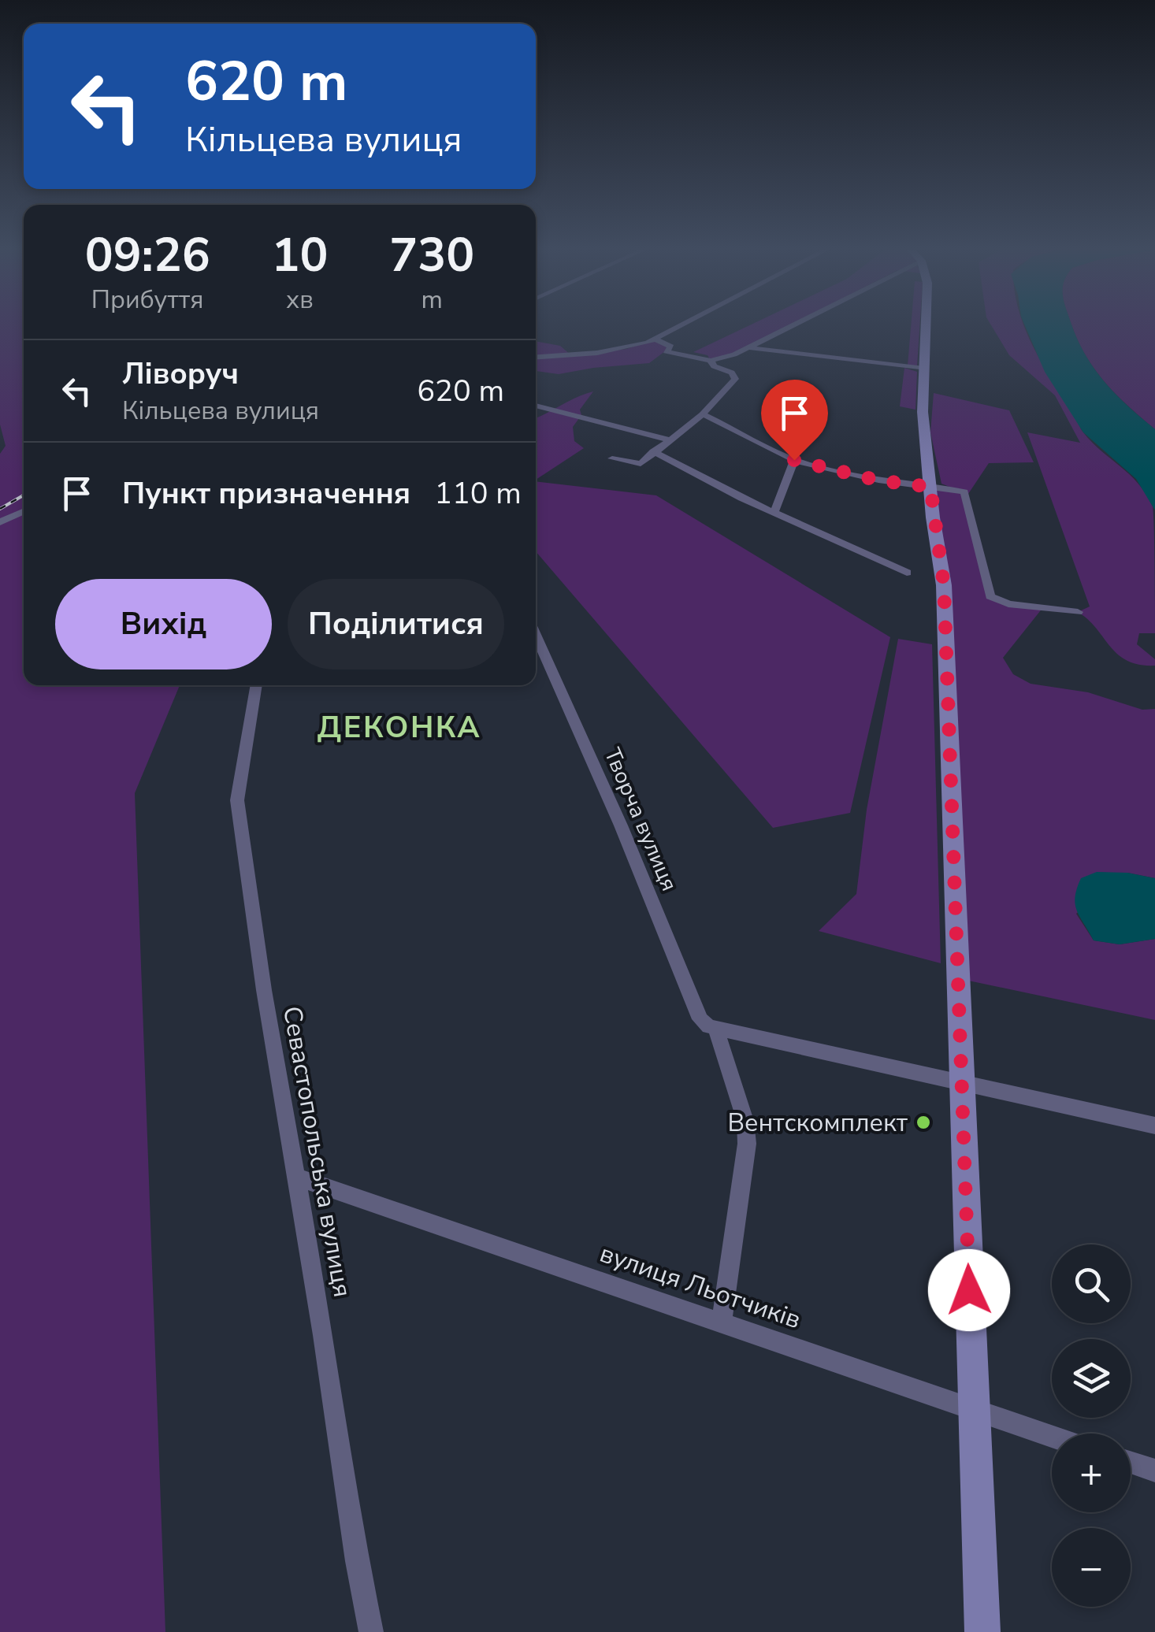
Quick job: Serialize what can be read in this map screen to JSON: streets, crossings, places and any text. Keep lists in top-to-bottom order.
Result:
{
  "streets": {
    "street": ["Творча вулиця", "Севастопольська вулиця", "вулиця Льотчиків"]
  },
  "crossings": [
    ["Творча вулиця", "вулиця Льотчиків"],
    ["Севастопольська вулиця", "вулиця Льотчиків"]
  ],
  "districts": ["ДЕКОНКА"],
  "places": ["Вентскомплект"],
  "page": {
    "turn": ["620 m", "Кільцева вулиця"],
    "eta": [
      "09:26",
      "Прибуття",
      "10",
      "хв",
      "730",
      "m"
    ],
    "list": [
      {
        "name": "Ліворуч",
        "note": "Кільцева вулиця",
        "value": "620 m"
      },
      {
        "name": "Пункт призначення",
        "value": "110 m"
      }
    ],
    "buttons": ["Вихід", "Поділитися"],
    "map_buttons": ["+", "−"]
  }
}
